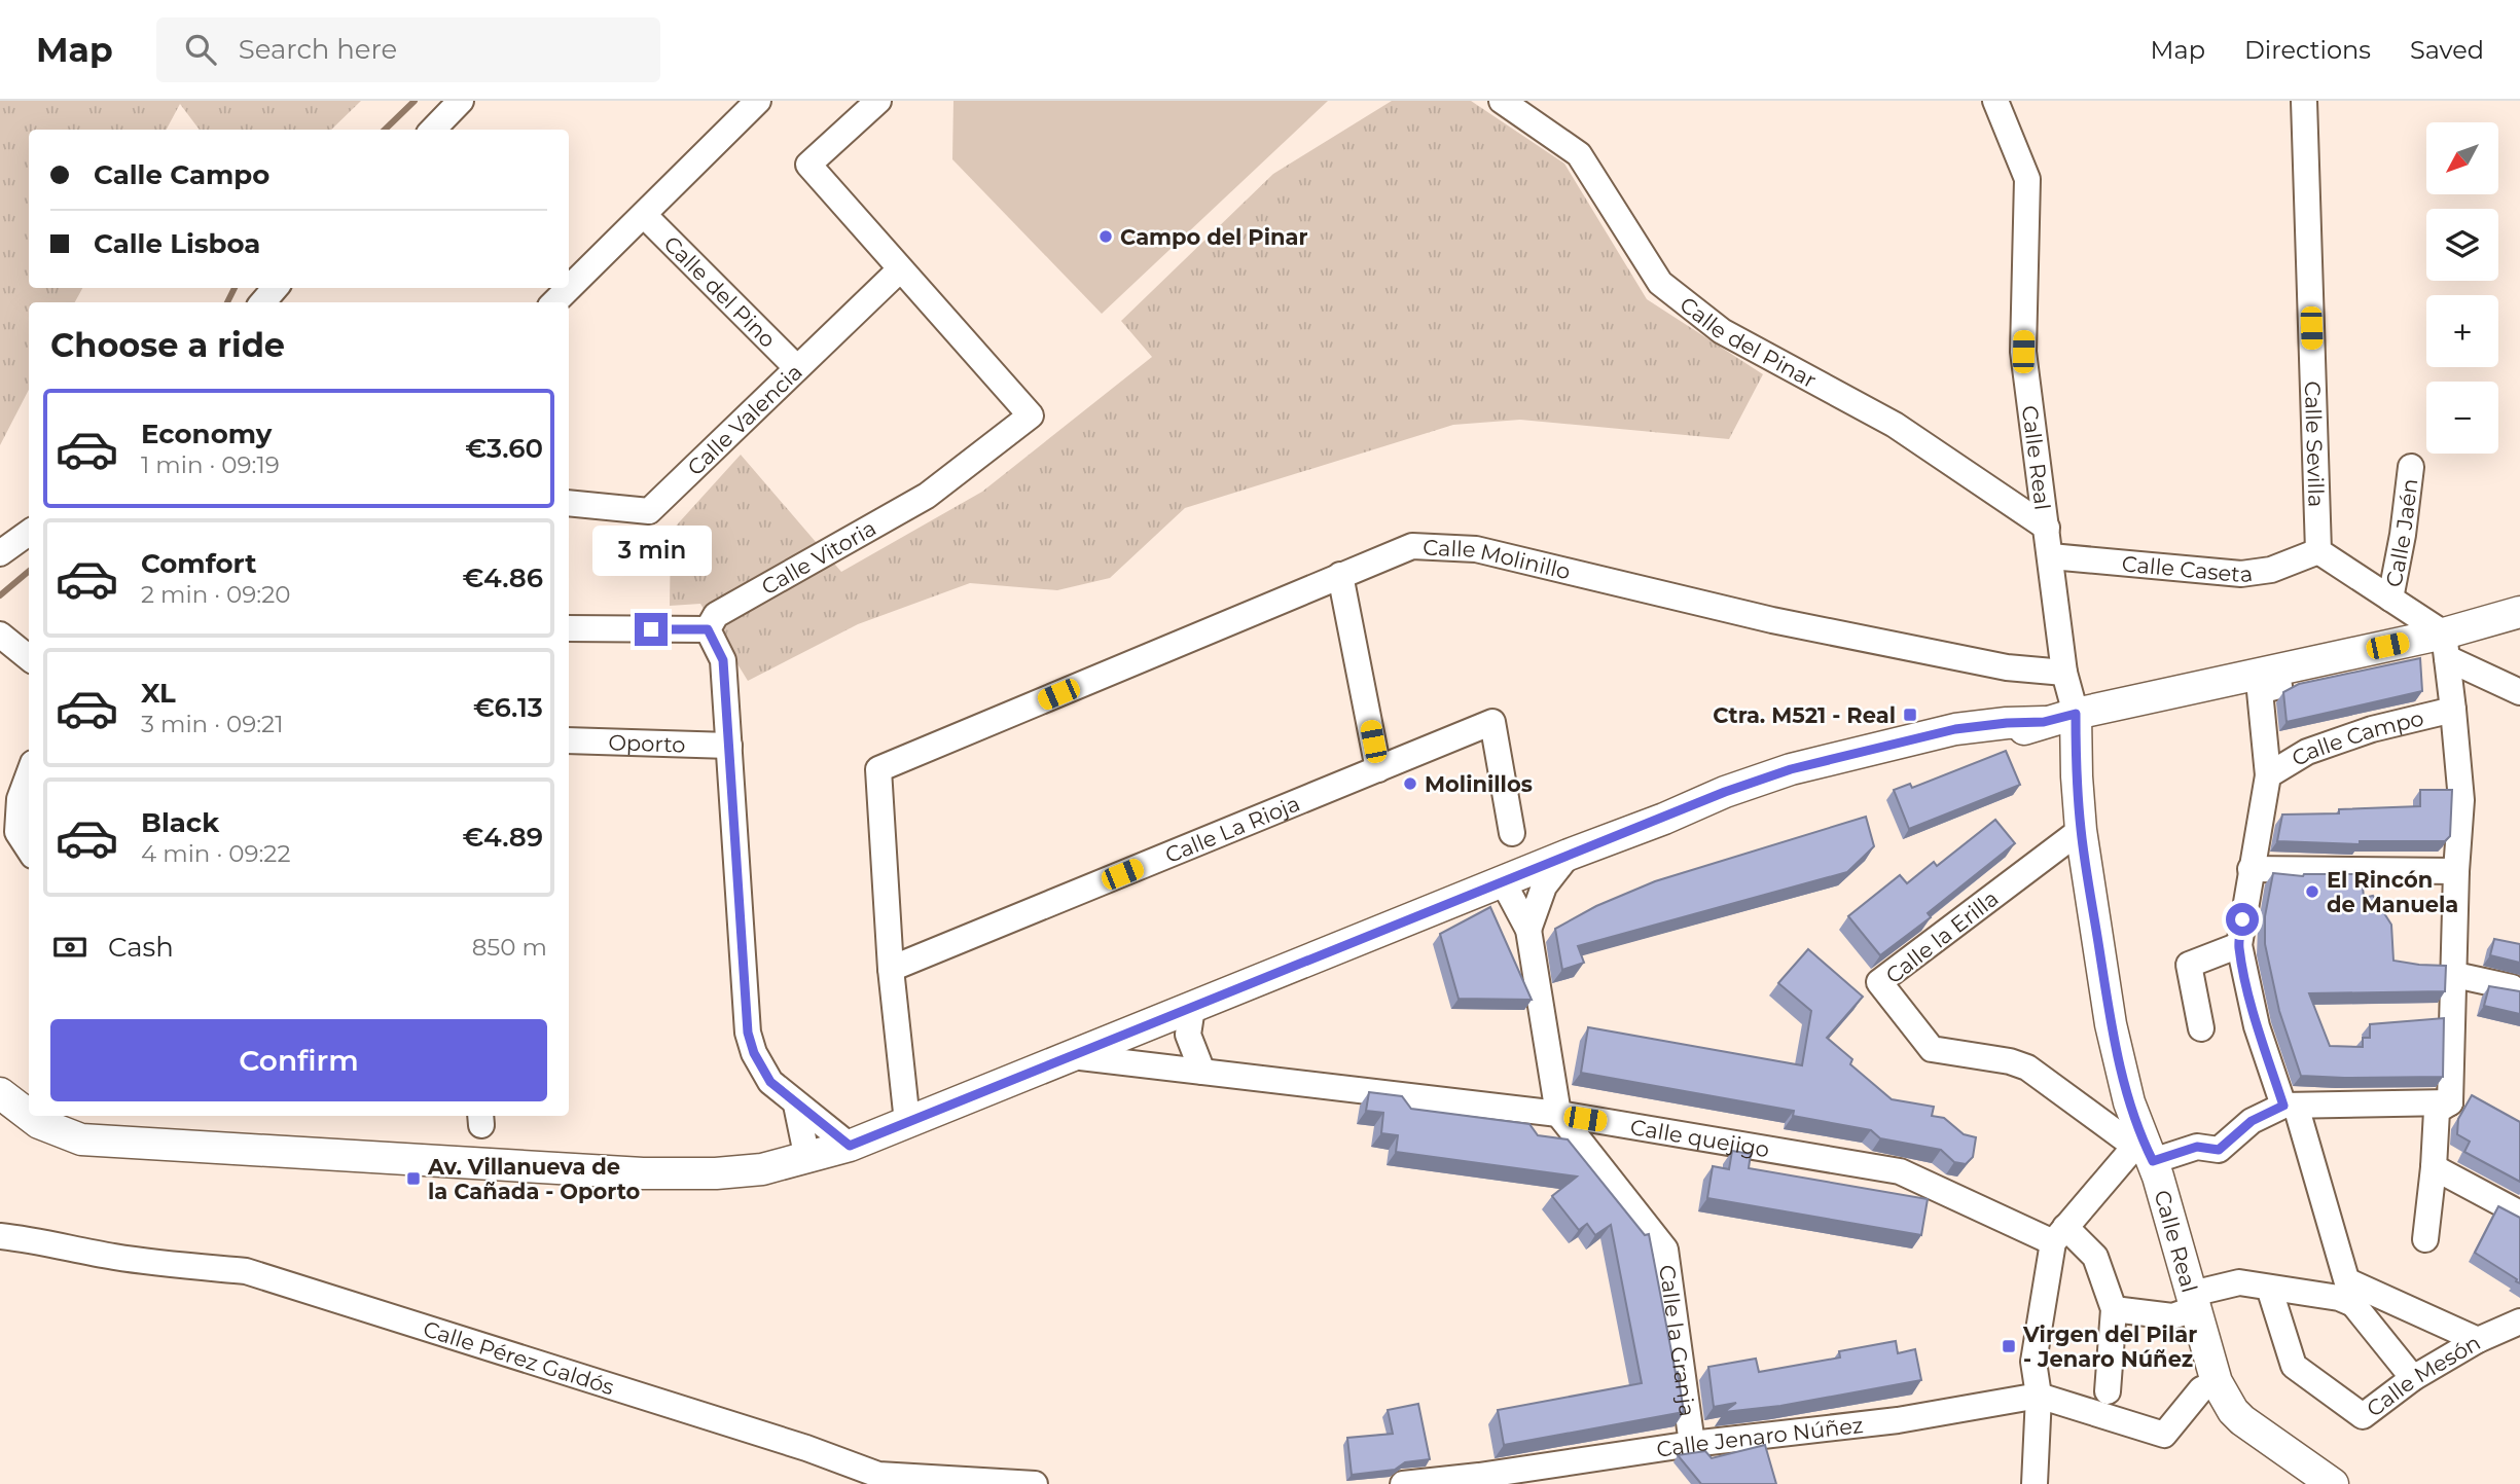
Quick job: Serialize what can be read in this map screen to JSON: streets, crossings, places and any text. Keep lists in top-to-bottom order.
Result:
{
  "streets": {
    "main road": ["Calle Real"],
    "street": [
      "Calle del Pino",
      "Calle del Pinar",
      "Calle Valencia",
      "Calle Sevilla",
      "Calle Jaén",
      "Calle Vitoria",
      "Calle Molinillo",
      "Calle Caseta",
      "Calle Campo",
      "Oporto",
      "Calle La Rioja",
      "Calle la Erilla",
      "Calle quejigo",
      "Calle la Granja",
      "Calle Pérez Galdós",
      "Calle Mesón",
      "Calle Jenaro Núñez"
    ]
  },
  "crossings": [
    ["Calle del Pino", "Calle Valencia"],
    ["Calle del Pinar", "Calle Real"],
    ["Calle Valencia", "Calle Vitoria"],
    ["Calle Sevilla", "Calle Caseta"],
    ["Calle Real", "Calle Molinillo"],
    ["Calle Real", "Calle Caseta"],
    ["Calle Real", "Calle la Erilla"],
    ["Calle Molinillo", "Calle La Rioja"],
    ["Calle quejigo", "Calle la Granja"],
    ["Calle la Granja", "Calle Jenaro Núñez"]
  ],
  "places": {
    "other": ["Campo del Pinar", "Molinillos", "El Rincón de Manuela"],
    "transit": ["Ctra. M521 - Real", "Av. Villanueva de la Cañada - Oporto", "Virgen del Pilar - Jenaro Núñez"]
  },
  "north": "bottom left",
  "page": {
    "header": "Map",
    "search": "Search here",
    "nav": ["Map", "Directions", "Saved"],
    "map_buttons": ["+", "−"],
    "banner": ["Calle Campo", "Calle Lisboa"],
    "heading": "Choose a ride",
    "list": [
      {
        "name": "Economy",
        "note": "1 min · 09:19",
        "value": "€3.60"
      },
      {
        "name": "Comfort",
        "note": "2 min · 09:20",
        "value": "€4.86"
      },
      {
        "name": "XL",
        "note": "3 min · 09:21",
        "value": "€6.13"
      },
      {
        "name": "Black",
        "note": "4 min · 09:22",
        "value": "€4.89"
      }
    ],
    "bubble": "3 min",
    "pay": ["Cash", "850 m"],
    "buttons": "Confirm"
  }
}
